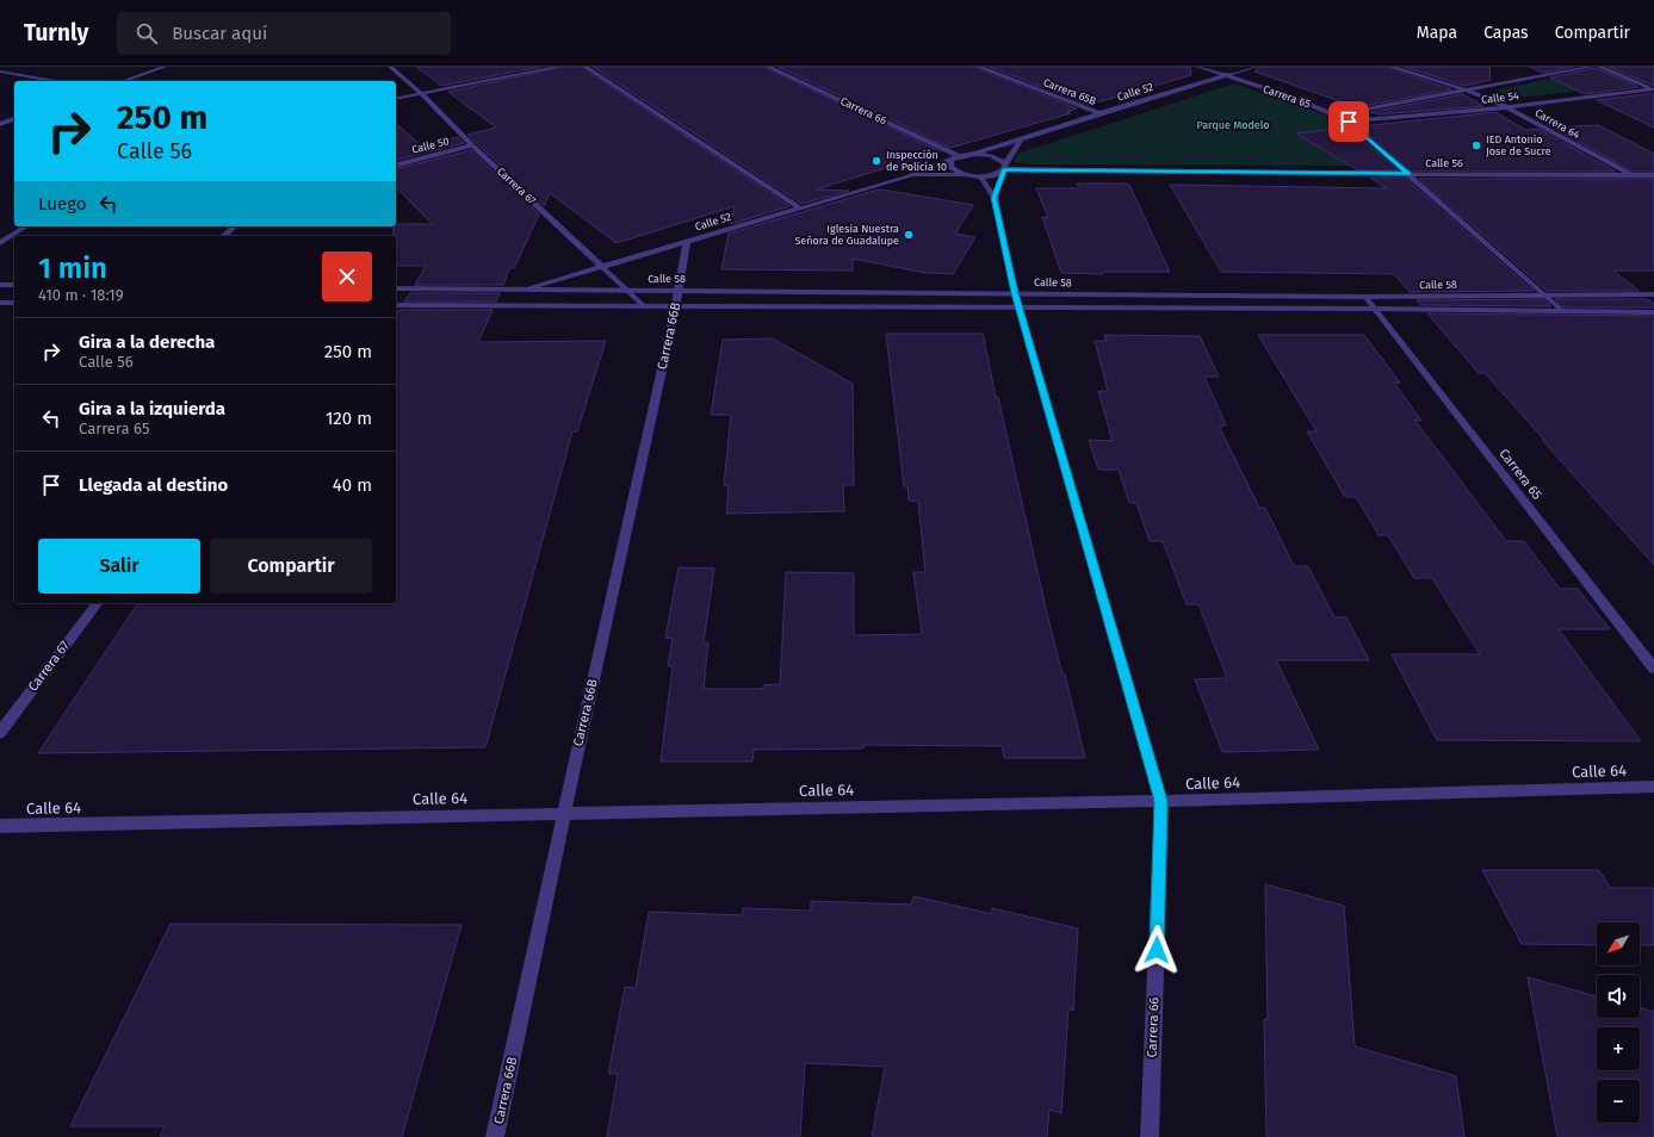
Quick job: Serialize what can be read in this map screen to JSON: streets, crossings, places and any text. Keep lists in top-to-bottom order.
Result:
{
  "streets": {
    "street": [
      "Carrera 65B",
      "Calle 52",
      "Carrera 65",
      "Calle 54",
      "Carrera 66",
      "Carrera 64",
      "Calle 50",
      "Calle 56",
      "Carrera 67",
      "Calle 58",
      "Carrera 66B",
      "Calle 64"
    ]
  },
  "crossings": [
    ["Carrera 65B", "Calle 52"],
    ["Calle 52", "Carrera 65"],
    ["Calle 52", "Carrera 66"],
    ["Calle 52", "Calle 56"],
    ["Calle 52", "Carrera 67"],
    ["Calle 52", "Calle 58"],
    ["Carrera 65", "Calle 54"],
    ["Carrera 65", "Calle 56"],
    ["Carrera 65", "Calle 58"],
    ["Calle 54", "Carrera 64"],
    ["Carrera 66", "Calle 58"],
    ["Carrera 66", "Calle 64"],
    ["Carrera 64", "Calle 56"],
    ["Calle 50", "Carrera 67"],
    ["Carrera 67", "Calle 58"],
    ["Calle 58", "Carrera 66B"],
    ["Carrera 66B", "Calle 64"]
  ],
  "parks": ["Parque Modelo"],
  "places": ["IED Antonio Jose de Sucre", "Inspección de Policía 10", "Iglesia Nuestra Señora de Guadalupe"],
  "north": "bottom left",
  "page": {
    "header": "Turnly",
    "search": "Buscar aquí",
    "nav": ["Mapa", "Capas", "Compartir"],
    "turn": ["250 m", "Calle 56"],
    "then": "Luego",
    "heading": ["1 min", "410 m · 18:19"],
    "list": [
      {
        "name": "Gira a la derecha",
        "note": "Calle 56",
        "value": "250 m"
      },
      {
        "name": "Gira a la izquierda",
        "note": "Carrera 65",
        "value": "120 m"
      },
      {
        "name": "Llegada al destino",
        "value": "40 m"
      }
    ],
    "buttons": ["Salir", "Compartir"],
    "map_buttons": ["+", "−"]
  }
}
